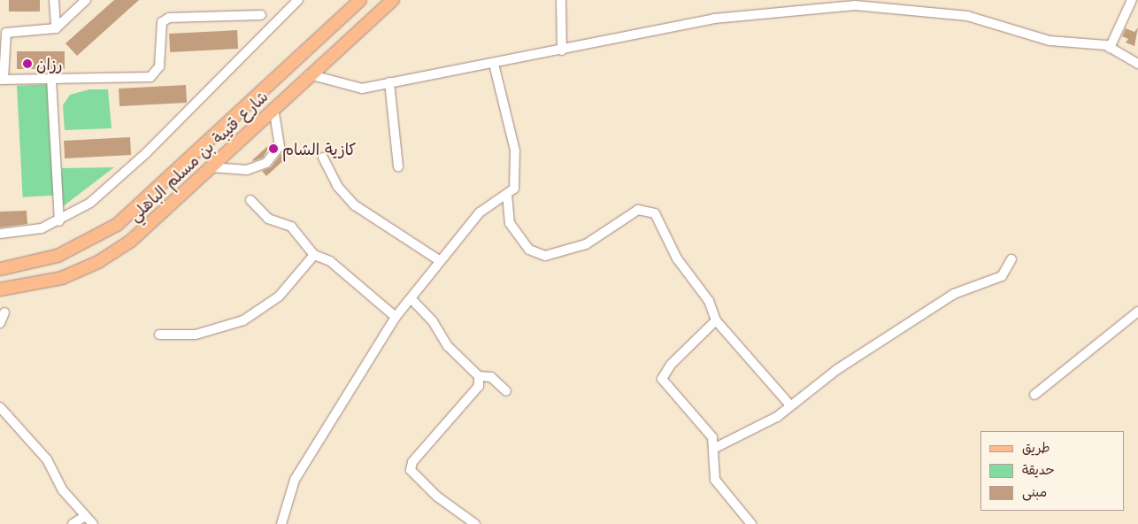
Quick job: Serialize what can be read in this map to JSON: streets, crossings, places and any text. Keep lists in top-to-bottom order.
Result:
{
  "streets": {
    "main road": ["شارع قتيبة بن مسلم الباهلي"]
  },
  "places": ["رزان", "كازية الشام"],
  "legend": ["طريق", "حديقة", "مبنى"]
}
